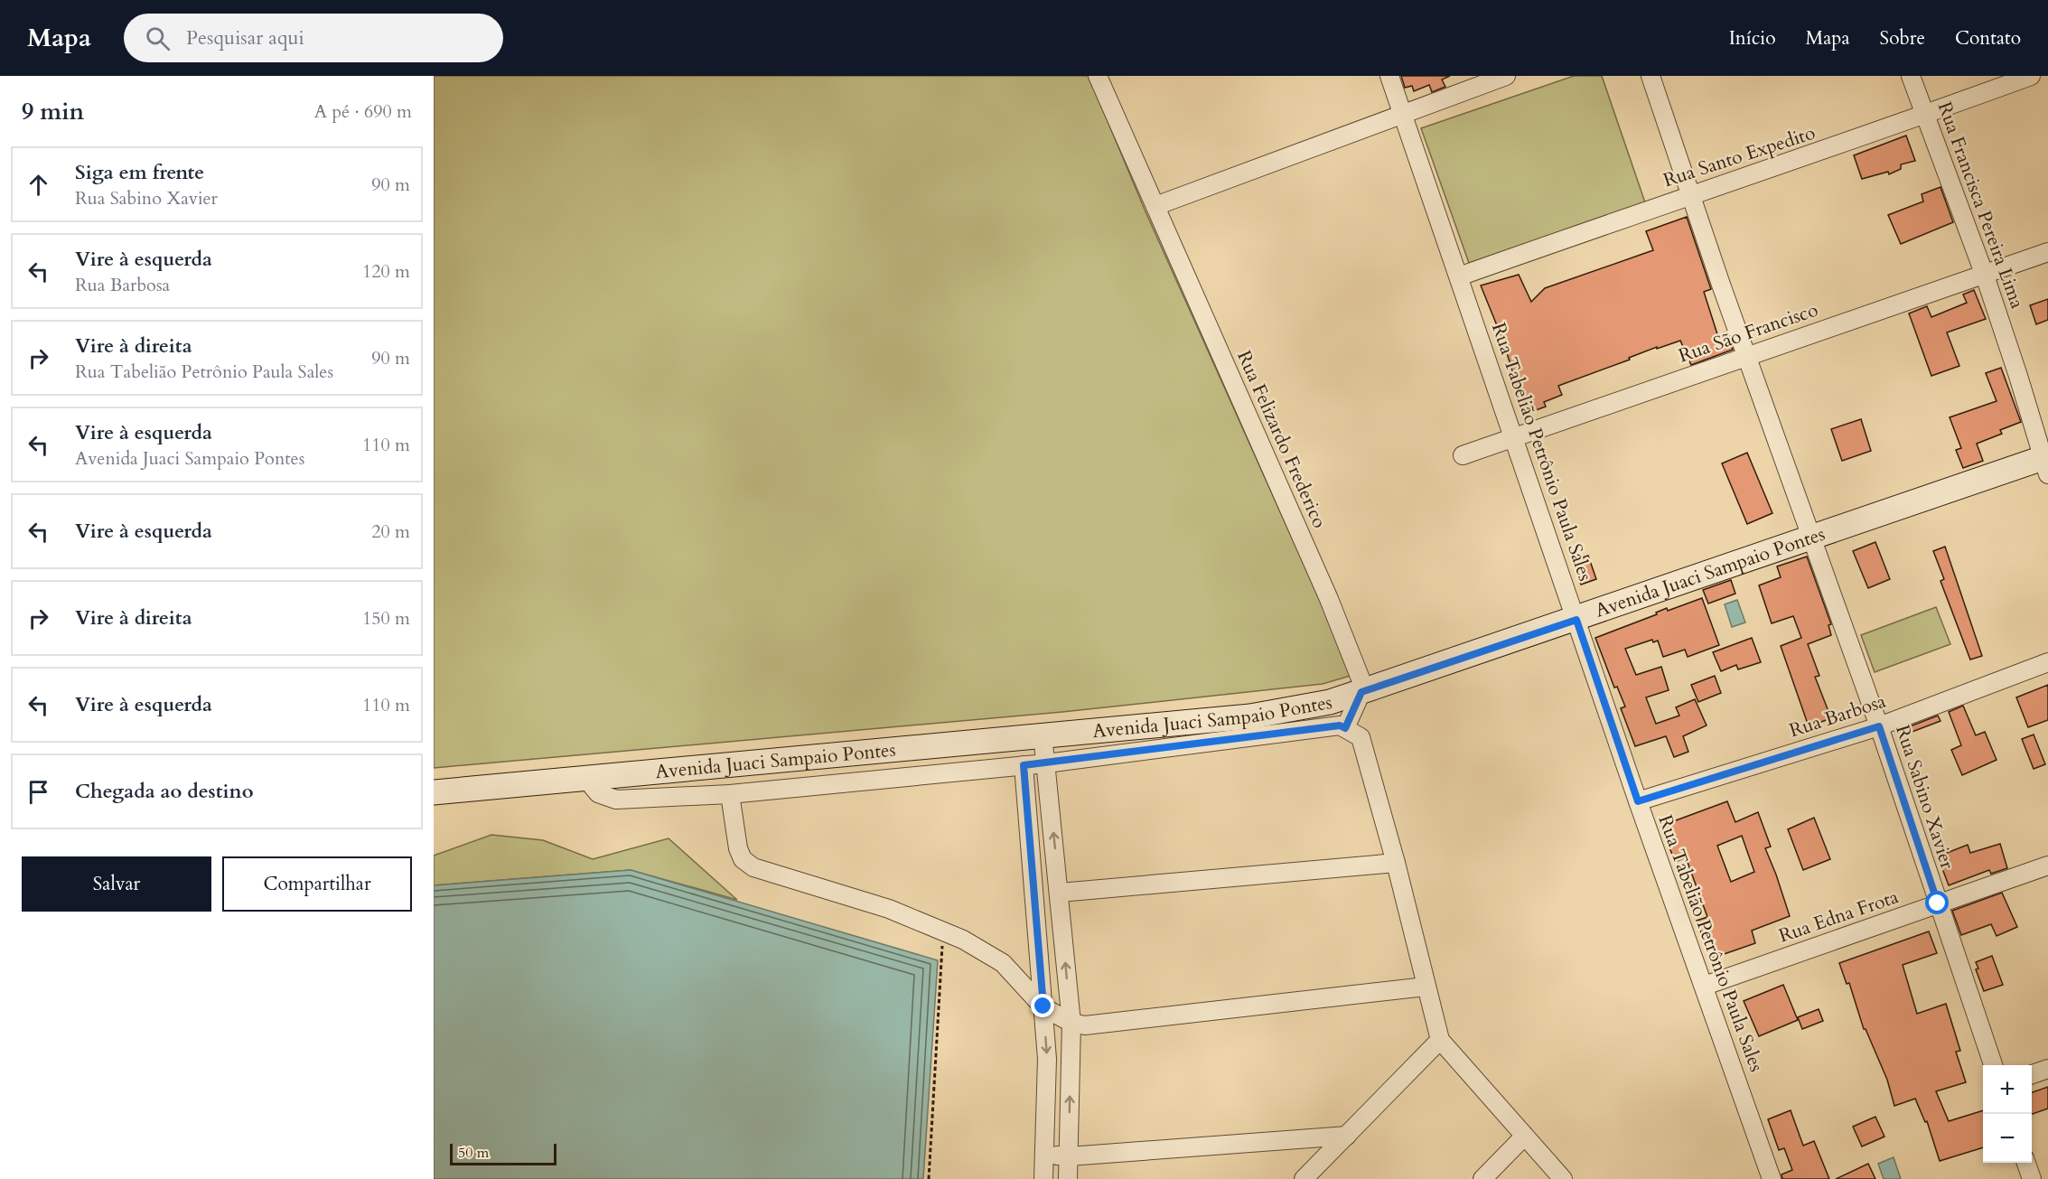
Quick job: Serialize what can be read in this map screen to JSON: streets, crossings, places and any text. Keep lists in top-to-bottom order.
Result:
{
  "streets": {
    "main road": ["Avenida Juaci Sampaio Pontes"],
    "street": [
      "Rua Santo Expedito",
      "Rua Francisca Pereira Lima",
      "Rua São Francisco",
      "Rua Felizardo Frederico",
      "Rua Tabelião Petrônio Paula Sales",
      "Rua Barbosa",
      "Rua Sabino Xavier",
      "Rua Edna Frota"
    ]
  },
  "crossings": [
    ["Rua Santo Expedito", "Rua Francisca Pereira Lima"],
    ["Rua Santo Expedito", "Rua Tabelião Petrônio Paula Sales"],
    ["Rua Santo Expedito", "Rua Sabino Xavier"],
    ["Rua Francisca Pereira Lima", "Rua São Francisco"],
    ["Rua Francisca Pereira Lima", "Avenida Juaci Sampaio Pontes"],
    ["Rua São Francisco", "Rua Tabelião Petrônio Paula Sales"],
    ["Rua São Francisco", "Rua Sabino Xavier"],
    ["Rua Felizardo Frederico", "Avenida Juaci Sampaio Pontes"],
    ["Rua Tabelião Petrônio Paula Sales", "Avenida Juaci Sampaio Pontes"],
    ["Rua Tabelião Petrônio Paula Sales", "Rua Barbosa"],
    ["Rua Tabelião Petrônio Paula Sales", "Rua Edna Frota"],
    ["Avenida Juaci Sampaio Pontes", "Rua Sabino Xavier"],
    ["Rua Barbosa", "Rua Sabino Xavier"],
    ["Rua Sabino Xavier", "Rua Edna Frota"]
  ],
  "scale_bar": "50 m",
  "page": {
    "header": "Mapa",
    "search": "Pesquisar aqui",
    "nav": [
      "Início",
      "Mapa",
      "Sobre",
      "Contato"
    ],
    "heading": ["9 min", "A pé · 690 m"],
    "list": [
      ["Siga em frente", "Rua Sabino Xavier", "90 m"],
      ["Vire à esquerda", "Rua Barbosa", "120 m"],
      ["Vire à direita", "Rua Tabelião Petrônio Paula Sales", "90 m"],
      ["Vire à esquerda", "Avenida Juaci Sampaio Pontes", "110 m"],
      ["Vire à esquerda", "20 m"],
      ["Vire à direita", "150 m"],
      ["Vire à esquerda", "110 m"],
      "Chegada ao destino"
    ],
    "buttons": ["Salvar", "Compartilhar"],
    "map_buttons": ["+", "−"],
    "scale": "50 m"
  }
}
